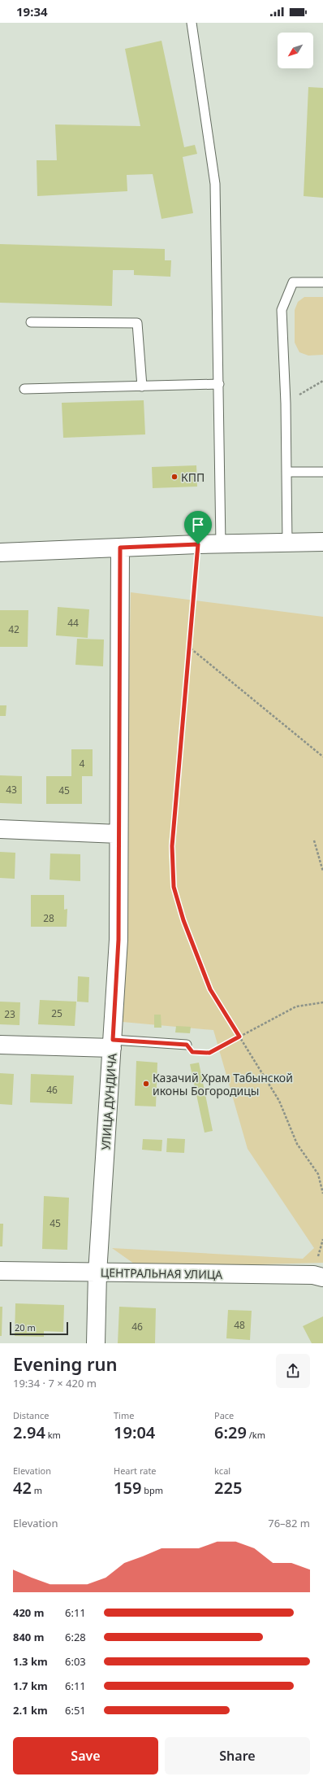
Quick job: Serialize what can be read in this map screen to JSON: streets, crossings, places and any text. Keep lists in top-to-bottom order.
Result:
{
  "streets": {
    "street": ["УЛИЦА ДУНДИЧА", "ЦЕНТРАЛЬНАЯ УЛИЦА"]
  },
  "crossings": [
    ["УЛИЦА ДУНДИЧА", "ЦЕНТРАЛЬНАЯ УЛИЦА"]
  ],
  "places": ["КПП", "Казачий Храм Табынской иконы Богородицы"],
  "house_numbers": [
    "44",
    "42",
    "4",
    "43",
    "45",
    "28",
    "25",
    "23",
    "46",
    "45",
    "48",
    "46"
  ],
  "scale_bar": "20 m",
  "north": "bottom left",
  "page": {
    "status": "19:34",
    "scale": "20 m",
    "heading": ["Evening run", "19:34 · 7 × 420 m"],
    "stats": [
      ["Distance", "2.94 km"],
      ["Time", "19:04"],
      ["Pace", "6:29 /km"],
      ["Elevation", "42 m"],
      ["Heart rate", "159 bpm"],
      ["kcal", "225"]
    ],
    "chart": ["Elevation", "76–82 m"],
    "list": [
      {
        "name": "420 m",
        "note": "6:11"
      },
      {
        "name": "840 m",
        "note": "6:28"
      },
      {
        "name": "1.3 km",
        "note": "6:03"
      },
      {
        "name": "1.7 km",
        "note": "6:11"
      },
      {
        "name": "2.1 km",
        "note": "6:51"
      }
    ],
    "buttons": ["Save", "Share"]
  }
}
